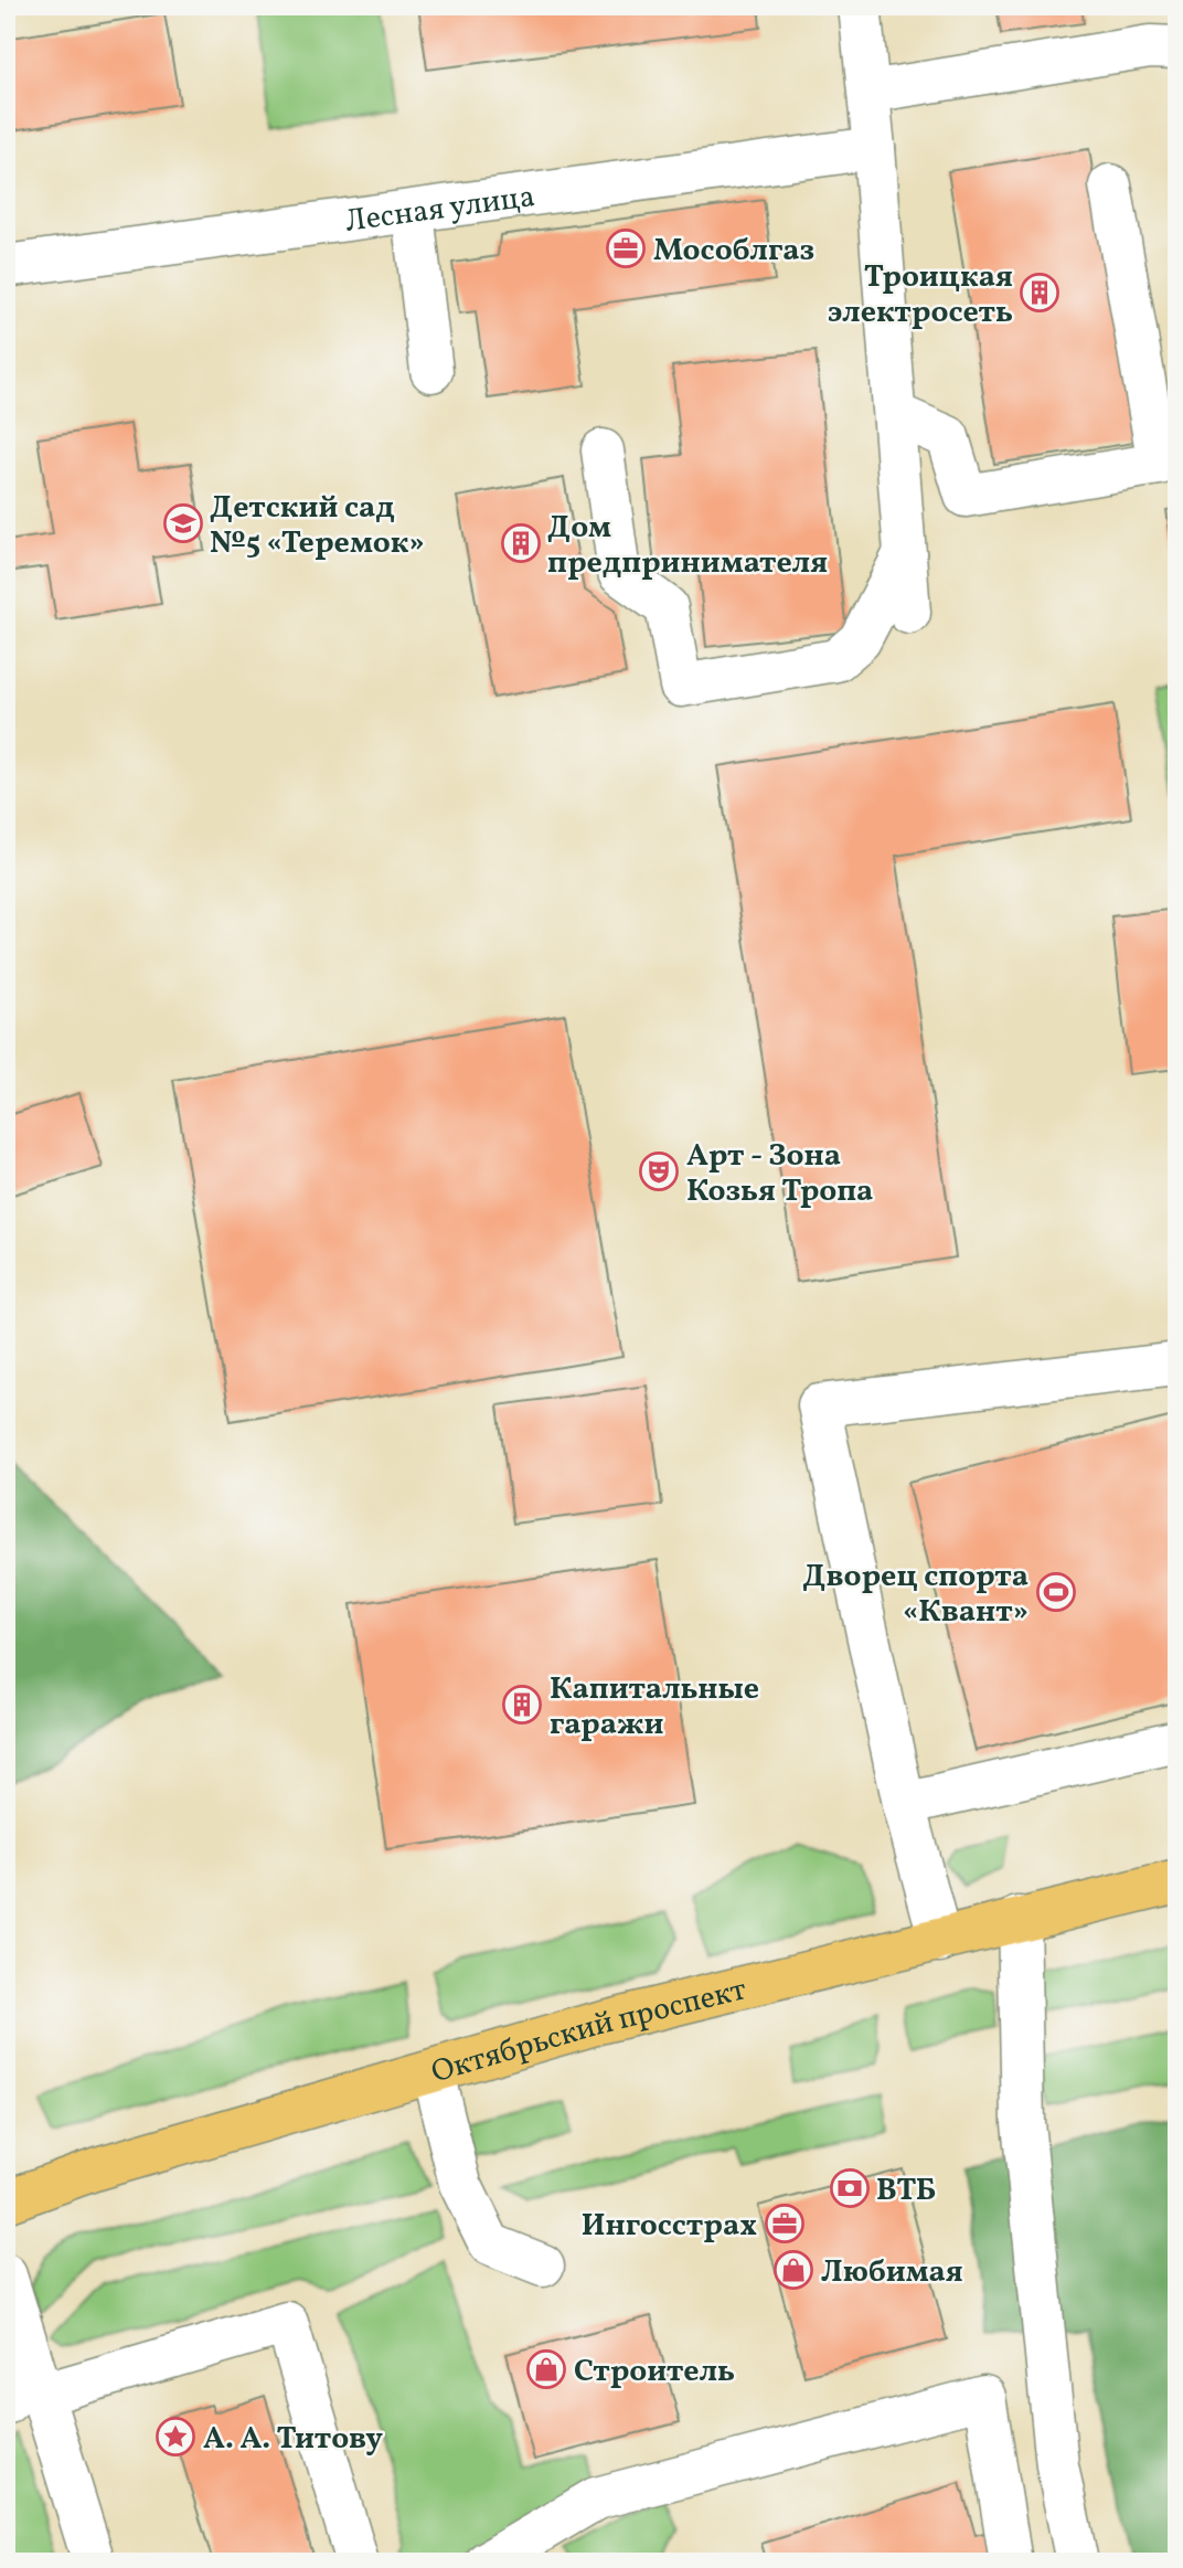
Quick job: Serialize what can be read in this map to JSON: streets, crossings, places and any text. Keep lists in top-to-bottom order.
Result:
{
  "streets": {
    "main road": ["Октябрьский проспект"],
    "street": ["Лесная улица"]
  },
  "places": {
    "office": ["Мособлгаз", "Ингосстрах"],
    "building": ["Троицкая электросеть", "Дом предпринимателя", "Капитальные гаражи"],
    "school or university": ["Детский сад №5 «Теремок»"],
    "theatre": ["Арт - Зона Козья Тропа"],
    "sports": ["Дворец спорта «Квант»"],
    "bank": ["ВТБ"],
    "shop": ["Любимая", "Строитель"],
    "place": ["А. А. Титову"]
  }
}
